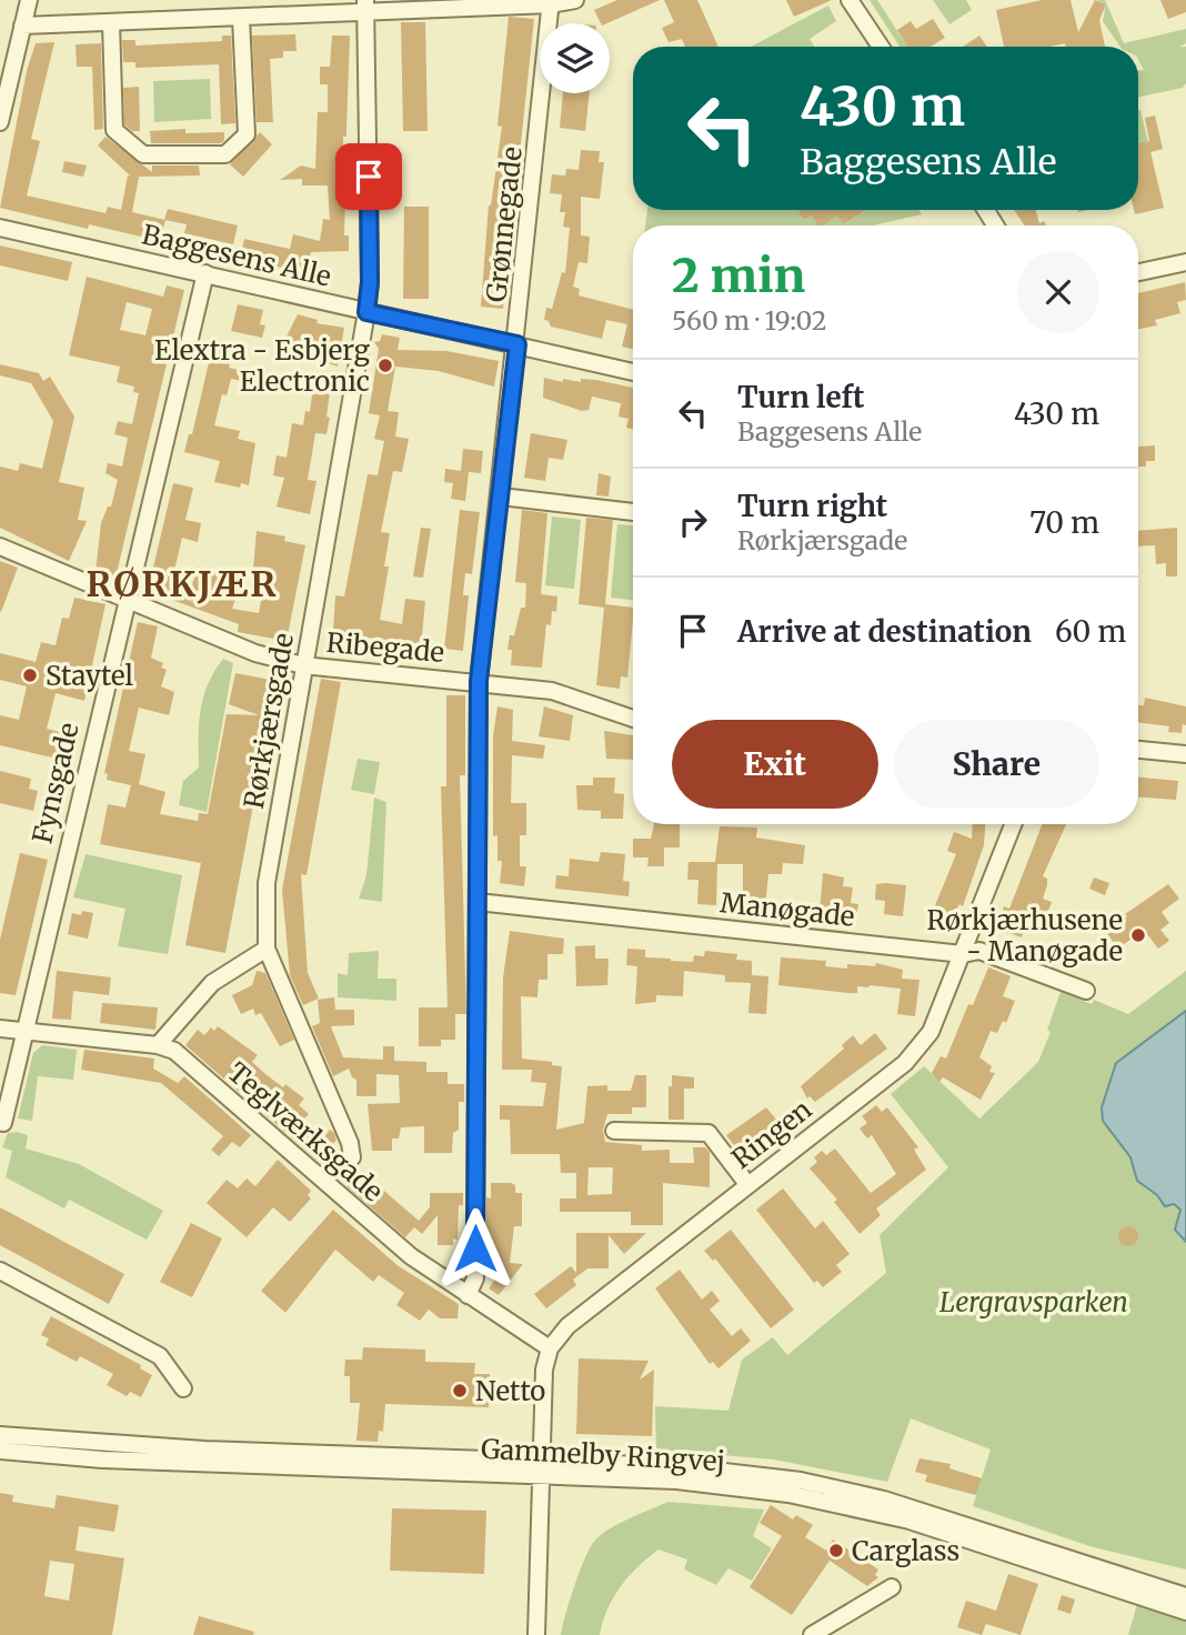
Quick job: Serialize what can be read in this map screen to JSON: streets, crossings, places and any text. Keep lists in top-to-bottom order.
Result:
{
  "streets": {
    "street": [
      "Grønnegade",
      "Baggesens Alle",
      "Ribegade",
      "Rørkjærsgade",
      "Fynsgade",
      "Manøgade",
      "Teglværksgade",
      "Ringen",
      "Gammelby Ringvej"
    ]
  },
  "crossings": [
    ["Grønnegade", "Baggesens Alle"],
    ["Grønnegade", "Ribegade"],
    ["Grønnegade", "Manøgade"],
    ["Grønnegade", "Teglværksgade"],
    ["Baggesens Alle", "Rørkjærsgade"],
    ["Baggesens Alle", "Fynsgade"],
    ["Ribegade", "Rørkjærsgade"],
    ["Ribegade", "Fynsgade"],
    ["Fynsgade", "Teglværksgade"],
    ["Manøgade", "Ringen"],
    ["Teglværksgade", "Ringen"]
  ],
  "districts": ["RØRKJÆR"],
  "parks": ["Lergravsparken"],
  "places": [
    "Elextra - Esbjerg Electronic",
    "Staytel",
    "Rørkjærhusene - Manøgade",
    "Netto",
    "Carglass"
  ],
  "page": {
    "turn": ["430 m", "Baggesens Alle"],
    "heading": ["2 min", "560 m · 19:02"],
    "list": [
      {
        "name": "Turn left",
        "note": "Baggesens Alle",
        "value": "430 m"
      },
      {
        "name": "Turn right",
        "note": "Rørkjærsgade",
        "value": "70 m"
      },
      {
        "name": "Arrive at destination",
        "value": "60 m"
      }
    ],
    "buttons": ["Exit", "Share"]
  }
}
